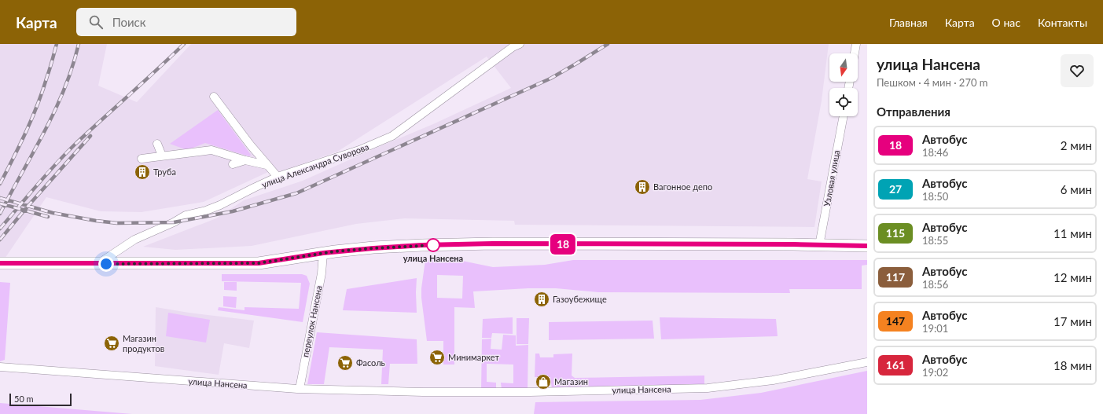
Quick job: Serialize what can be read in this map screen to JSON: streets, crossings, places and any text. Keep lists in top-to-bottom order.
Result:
{
  "streets": {
    "street": [
      "улица Александра Суворова",
      "Узловая улица",
      "переулок Нансена",
      "улица Нансена"
    ]
  },
  "crossings": [
    ["переулок Нансена", "улица Нансена"]
  ],
  "places": {
    "building": ["Труба", "Вагонное депо", "Газоубежище"],
    "other": ["улица Нансена"],
    "supermarket": ["Магазин продуктов", "Минимаркет", "Фасоль"],
    "shop": ["Магазин"]
  },
  "lines": ["bus line 18"],
  "scale_bar": "50 m",
  "north": "bottom",
  "page": {
    "header": "Карта",
    "search": "Поиск",
    "nav": [
      "Главная",
      "Карта",
      "О нас",
      "Контакты"
    ],
    "on_map": "18",
    "heading": [
      ["улица Нансена", "Пешком · 4 мин · 270 m"],
      "Отправления"
    ],
    "list": [
      {
        "mark": "18",
        "name": "Автобус",
        "note": "18:46",
        "value": "2 мин"
      },
      {
        "mark": "27",
        "name": "Автобус",
        "note": "18:50",
        "value": "6 мин"
      },
      {
        "mark": "115",
        "name": "Автобус",
        "note": "18:55",
        "value": "11 мин"
      },
      {
        "mark": "117",
        "name": "Автобус",
        "note": "18:56",
        "value": "12 мин"
      },
      {
        "mark": "147",
        "name": "Автобус",
        "note": "19:01",
        "value": "17 мин"
      },
      {
        "mark": "161",
        "name": "Автобус",
        "note": "19:02",
        "value": "18 мин"
      }
    ],
    "scale": "50 m"
  }
}
